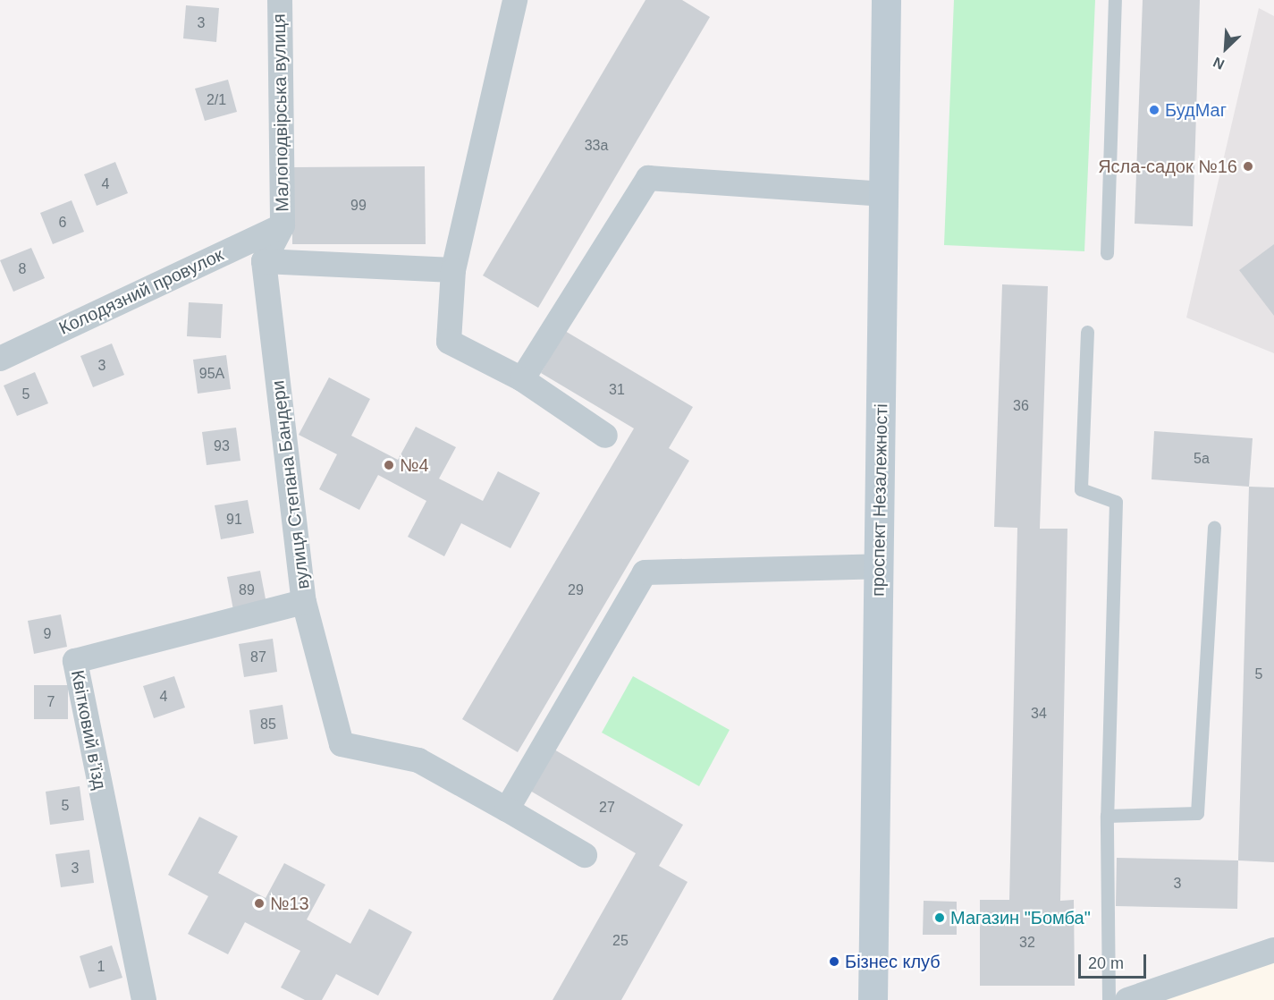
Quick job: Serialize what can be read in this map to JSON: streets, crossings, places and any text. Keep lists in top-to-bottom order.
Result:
{
  "streets": {
    "street": [
      "Малоподвірська вулиця",
      "Колодязний провулок",
      "вулиця Степана Бандери",
      "проспект Незалежності",
      "Квітковий в’їзд"
    ]
  },
  "crossings": [
    ["Малоподвірська вулиця", "Колодязний провулок"],
    ["вулиця Степана Бандери", "Квітковий в’їзд"]
  ],
  "places": [
    "БудМаг",
    "Ясла-садок №16",
    "№4",
    "№13",
    "Магазин \"Бомба\"",
    "Бізнес клуб"
  ],
  "house_numbers": [
    "3",
    "2/1",
    "33а",
    "4",
    "99",
    "6",
    "8",
    "3",
    "95А",
    "31",
    "5",
    "36",
    "93",
    "5а",
    "91",
    "89",
    "29",
    "9",
    "87",
    "5",
    "4",
    "7",
    "34",
    "85",
    "5",
    "27",
    "3",
    "3",
    "25",
    "32",
    "1"
  ],
  "scale_bar": "20 m",
  "north": "bottom left"
}
